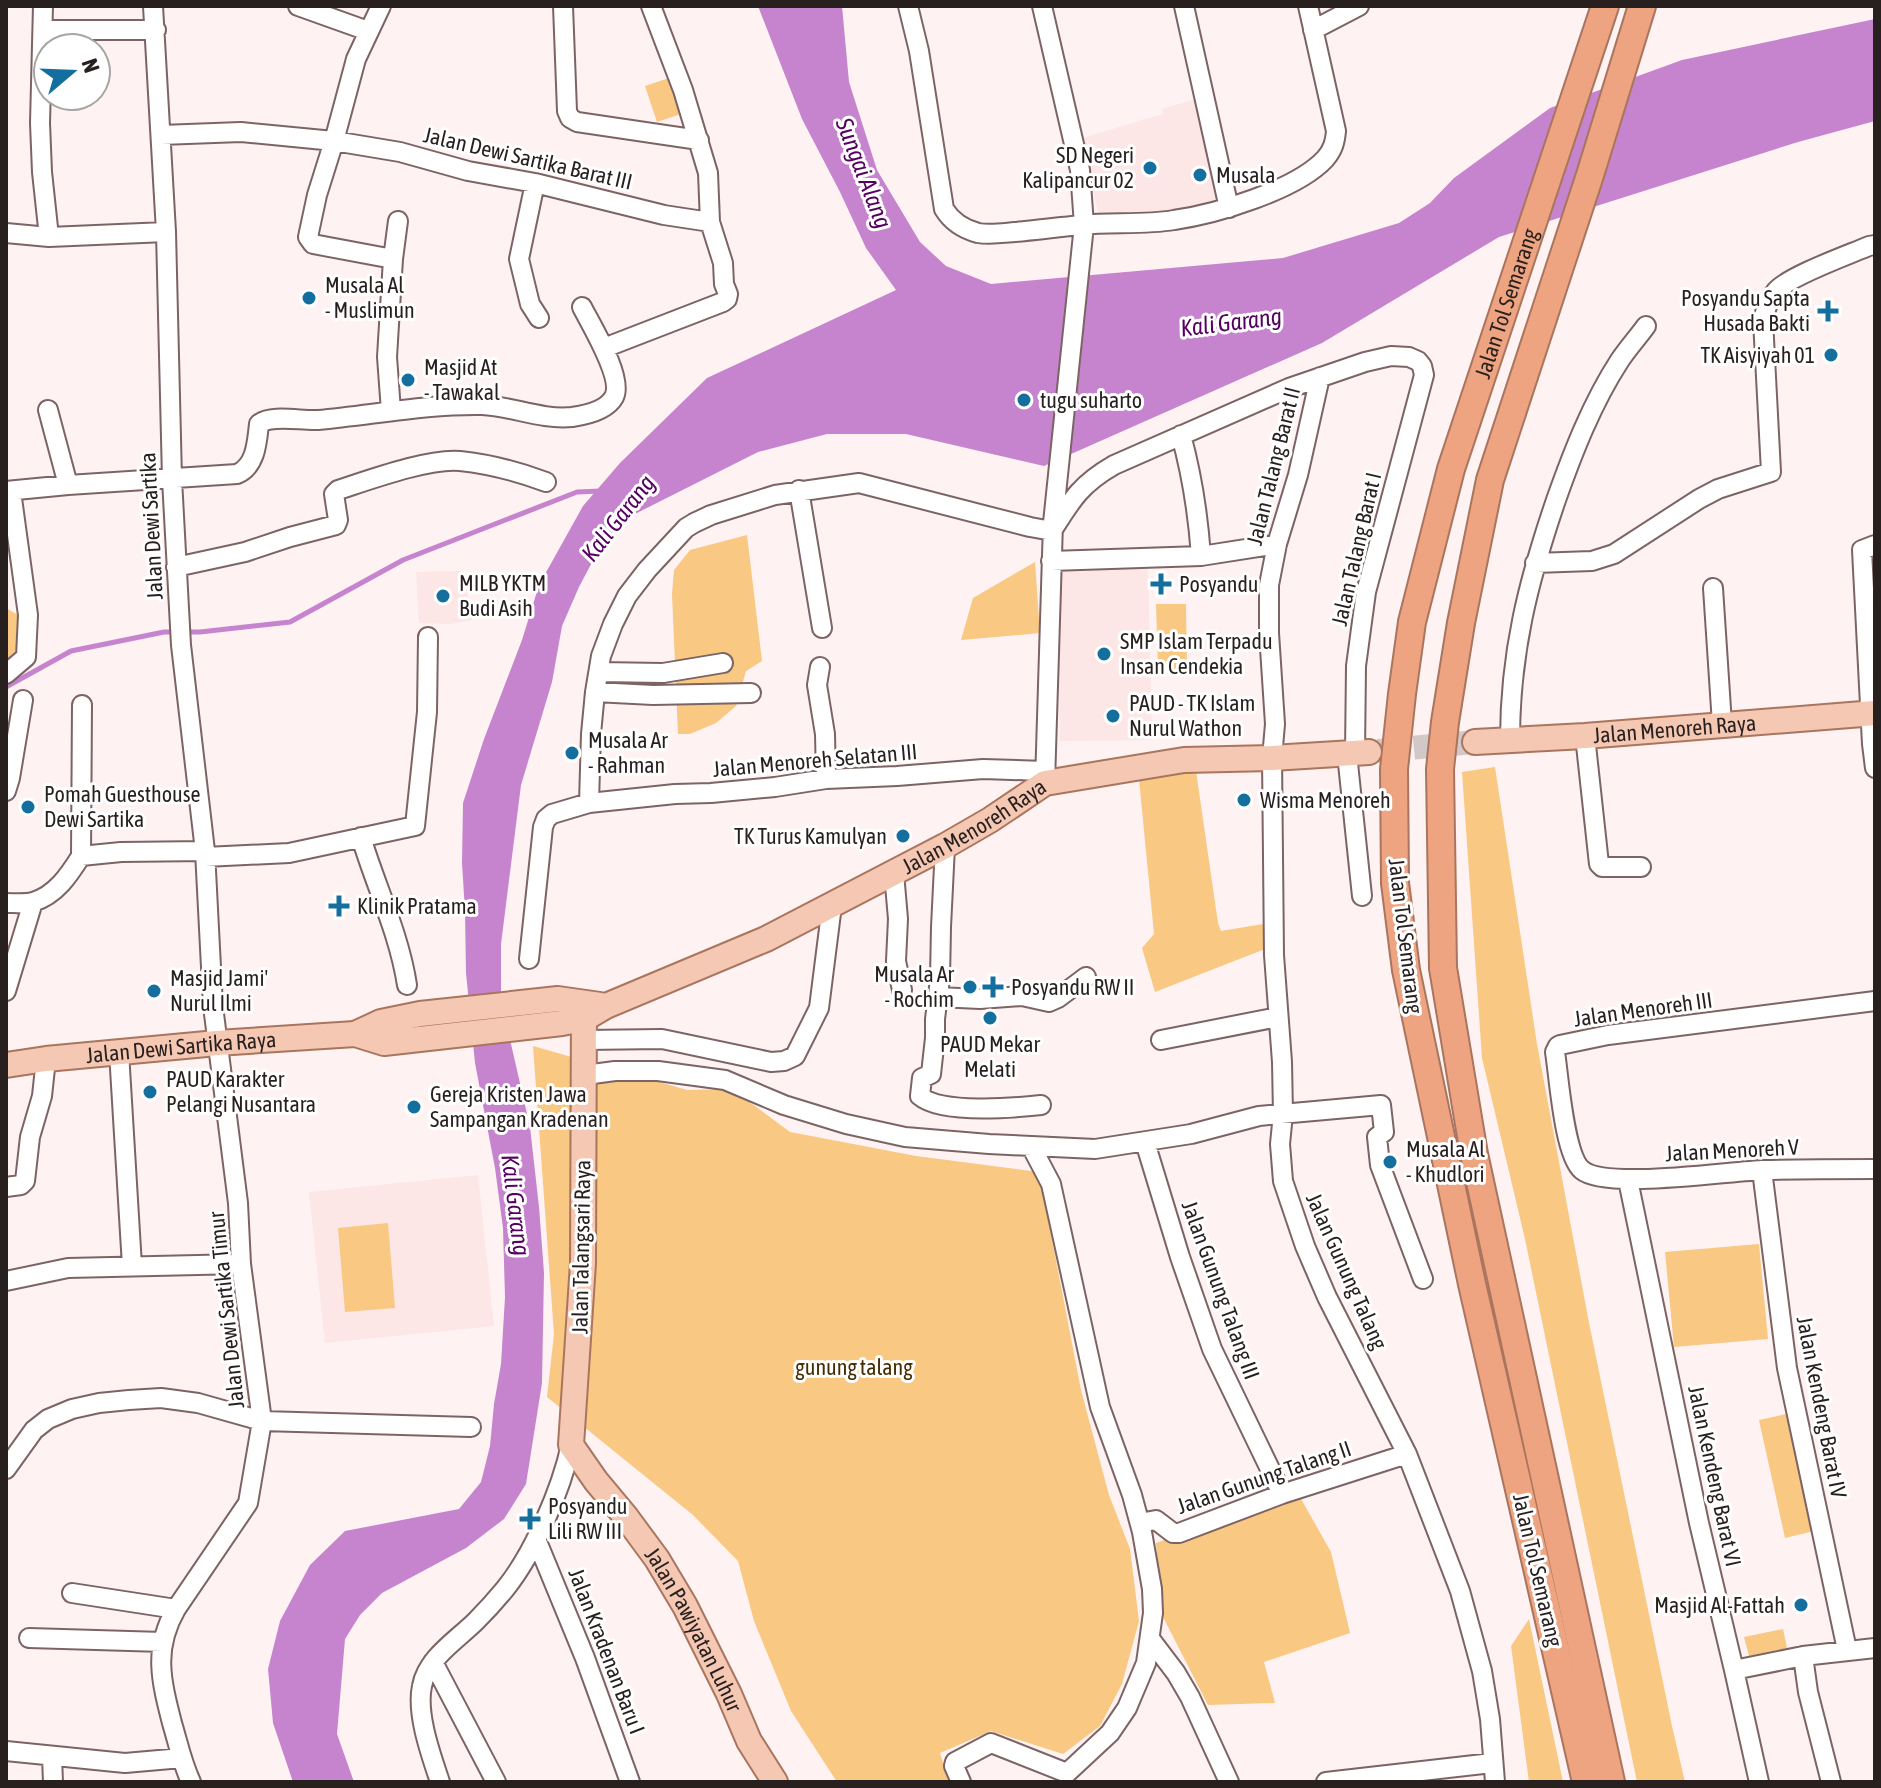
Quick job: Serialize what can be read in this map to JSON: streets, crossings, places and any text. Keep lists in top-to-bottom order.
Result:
{
  "streets": {
    "highway": ["Jalan Tol Semarang"],
    "main road": [
      "Jalan Menoreh Raya",
      "Jalan Dewi Sartika Raya",
      "Jalan Talangsari Raya",
      "Jalan Pawiyatan Luhur"
    ],
    "street": [
      "Jalan Dewi Sartika Barat III",
      "Jalan Talang Barat II",
      "Jalan Dewi Sartika",
      "Jalan Talang Barat I",
      "Jalan Menoreh Selatan III",
      "Jalan Menoreh III",
      "Jalan Menoreh V",
      "Jalan Gunung Talang",
      "Jalan Gunung Talang III",
      "Jalan Dewi Sartika Timur",
      "Jalan Kendeng Barat IV",
      "Jalan Kendeng Barat VI",
      "Jalan Gunung Talang II",
      "Jalan Kradenan Baru I"
    ]
  },
  "crossings": [
    ["Jalan Dewi Sartika Barat III", "Jalan Dewi Sartika"],
    ["Jalan Talang Barat II", "Jalan Talang Barat I"],
    ["Jalan Talang Barat II", "Jalan Menoreh Raya"],
    ["Jalan Talang Barat II", "Jalan Gunung Talang"],
    ["Jalan Dewi Sartika", "Jalan Dewi Sartika Raya"],
    ["Jalan Dewi Sartika", "Jalan Dewi Sartika Timur"],
    ["Jalan Talang Barat I", "Jalan Menoreh Raya"],
    ["Jalan Menoreh Raya", "Jalan Menoreh Selatan III"],
    ["Jalan Menoreh Raya", "Jalan Dewi Sartika Raya"],
    ["Jalan Menoreh Raya", "Jalan Talangsari Raya"],
    ["Jalan Menoreh Raya", "Jalan Gunung Talang"],
    ["Jalan Menoreh III", "Jalan Menoreh V"],
    ["Jalan Dewi Sartika Raya", "Jalan Talangsari Raya"],
    ["Jalan Dewi Sartika Raya", "Jalan Dewi Sartika Timur"],
    ["Jalan Menoreh V", "Jalan Kendeng Barat IV"],
    ["Jalan Menoreh V", "Jalan Kendeng Barat VI"],
    ["Jalan Talangsari Raya", "Jalan Pawiyatan Luhur"],
    ["Jalan Gunung Talang", "Jalan Gunung Talang II"],
    ["Jalan Gunung Talang III", "Jalan Gunung Talang II"]
  ],
  "water": ["Sungai Alang", "Kali Garang"],
  "parks": ["gunung talang"],
  "places": {
    "other": [
      "SD Negeri Kalipancur 02",
      "Musala",
      "Musala Al - Muslimun",
      "TK Aisyiyah 01",
      "Masjid At - Tawakal",
      "tugu suharto",
      "MILB YKTM Budi Asih",
      "SMP Islam Terpadu Insan Cendekia",
      "PAUD - TK Islam Nurul Wathon",
      "Musala Ar - Rahman",
      "Wisma Menoreh",
      "Pomah Guesthouse Dewi Sartika",
      "TK Turus Kamulyan",
      "Musala Ar - Rochim",
      "Masjid Jami' Nurul Ilmi",
      "PAUD Mekar Melati",
      "PAUD Karakter Pelangi Nusantara",
      "Gereja Kristen Jawa Sampangan Kradenan",
      "Musala Al - Khudlori",
      "Masjid Al-Fattah"
    ],
    "health": [
      "Posyandu Sapta Husada Bakti",
      "Posyandu",
      "Klinik Pratama",
      "Posyandu RW II",
      "Posyandu Lili RW III"
    ]
  },
  "north": "right"
}
